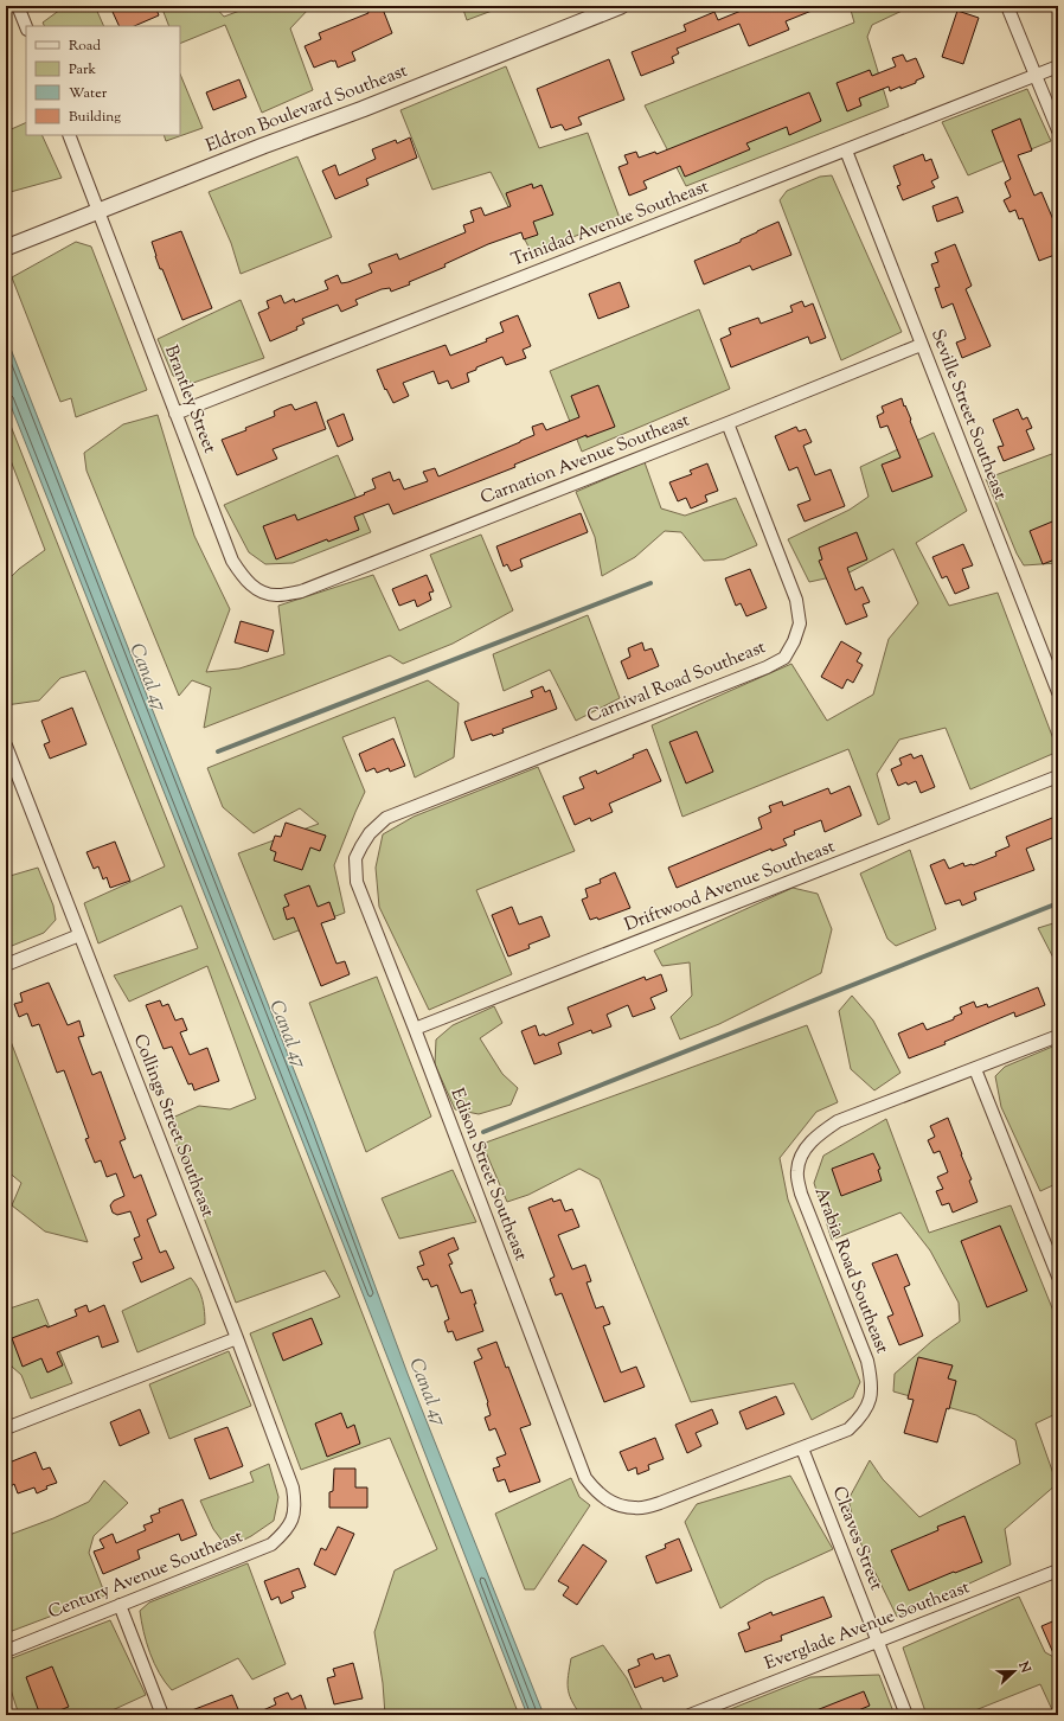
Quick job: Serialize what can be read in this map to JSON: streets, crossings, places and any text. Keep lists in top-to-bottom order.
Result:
{
  "streets": {
    "street": [
      "Eldron Boulevard Southeast",
      "Trinidad Avenue Southeast",
      "Brantley Street",
      "Seville Street Southeast",
      "Carnation Avenue Southeast",
      "Carnival Road Southeast",
      "Driftwood Avenue Southeast",
      "Collings Street Southeast",
      "Edison Street Southeast",
      "Arabia Road Southeast",
      "Cleaves Street",
      "Century Avenue Southeast",
      "Everglade Avenue Southeast"
    ]
  },
  "crossings": [
    ["Eldron Boulevard Southeast", "Brantley Street"],
    ["Trinidad Avenue Southeast", "Brantley Street"],
    ["Trinidad Avenue Southeast", "Seville Street Southeast"],
    ["Brantley Street", "Carnation Avenue Southeast"],
    ["Seville Street Southeast", "Carnation Avenue Southeast"],
    ["Carnation Avenue Southeast", "Carnival Road Southeast"],
    ["Carnival Road Southeast", "Edison Street Southeast"],
    ["Driftwood Avenue Southeast", "Edison Street Southeast"],
    ["Collings Street Southeast", "Century Avenue Southeast"],
    ["Edison Street Southeast", "Arabia Road Southeast"],
    ["Arabia Road Southeast", "Cleaves Street"],
    ["Cleaves Street", "Everglade Avenue Southeast"]
  ],
  "water": ["Canal 47"],
  "legend": [
    "Road",
    "Park",
    "Water",
    "Building"
  ],
  "north": "right"
}
